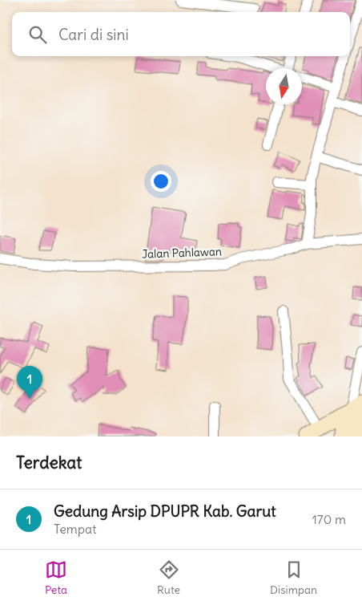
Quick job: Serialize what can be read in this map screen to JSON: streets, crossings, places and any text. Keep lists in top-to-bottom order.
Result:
{
  "streets": {
    "street": ["Jalan Pahlawan"]
  },
  "north": "bottom",
  "page": {
    "search": "Cari di sini",
    "pins": "1",
    "heading": "Terdekat",
    "list": [
      {
        "mark": "1",
        "name": "Gedung Arsip DPUPR Kab. Garut",
        "note": "Tempat",
        "value": "170 m"
      }
    ],
    "nav": ["Peta", "Rute", "Disimpan"]
  }
}
